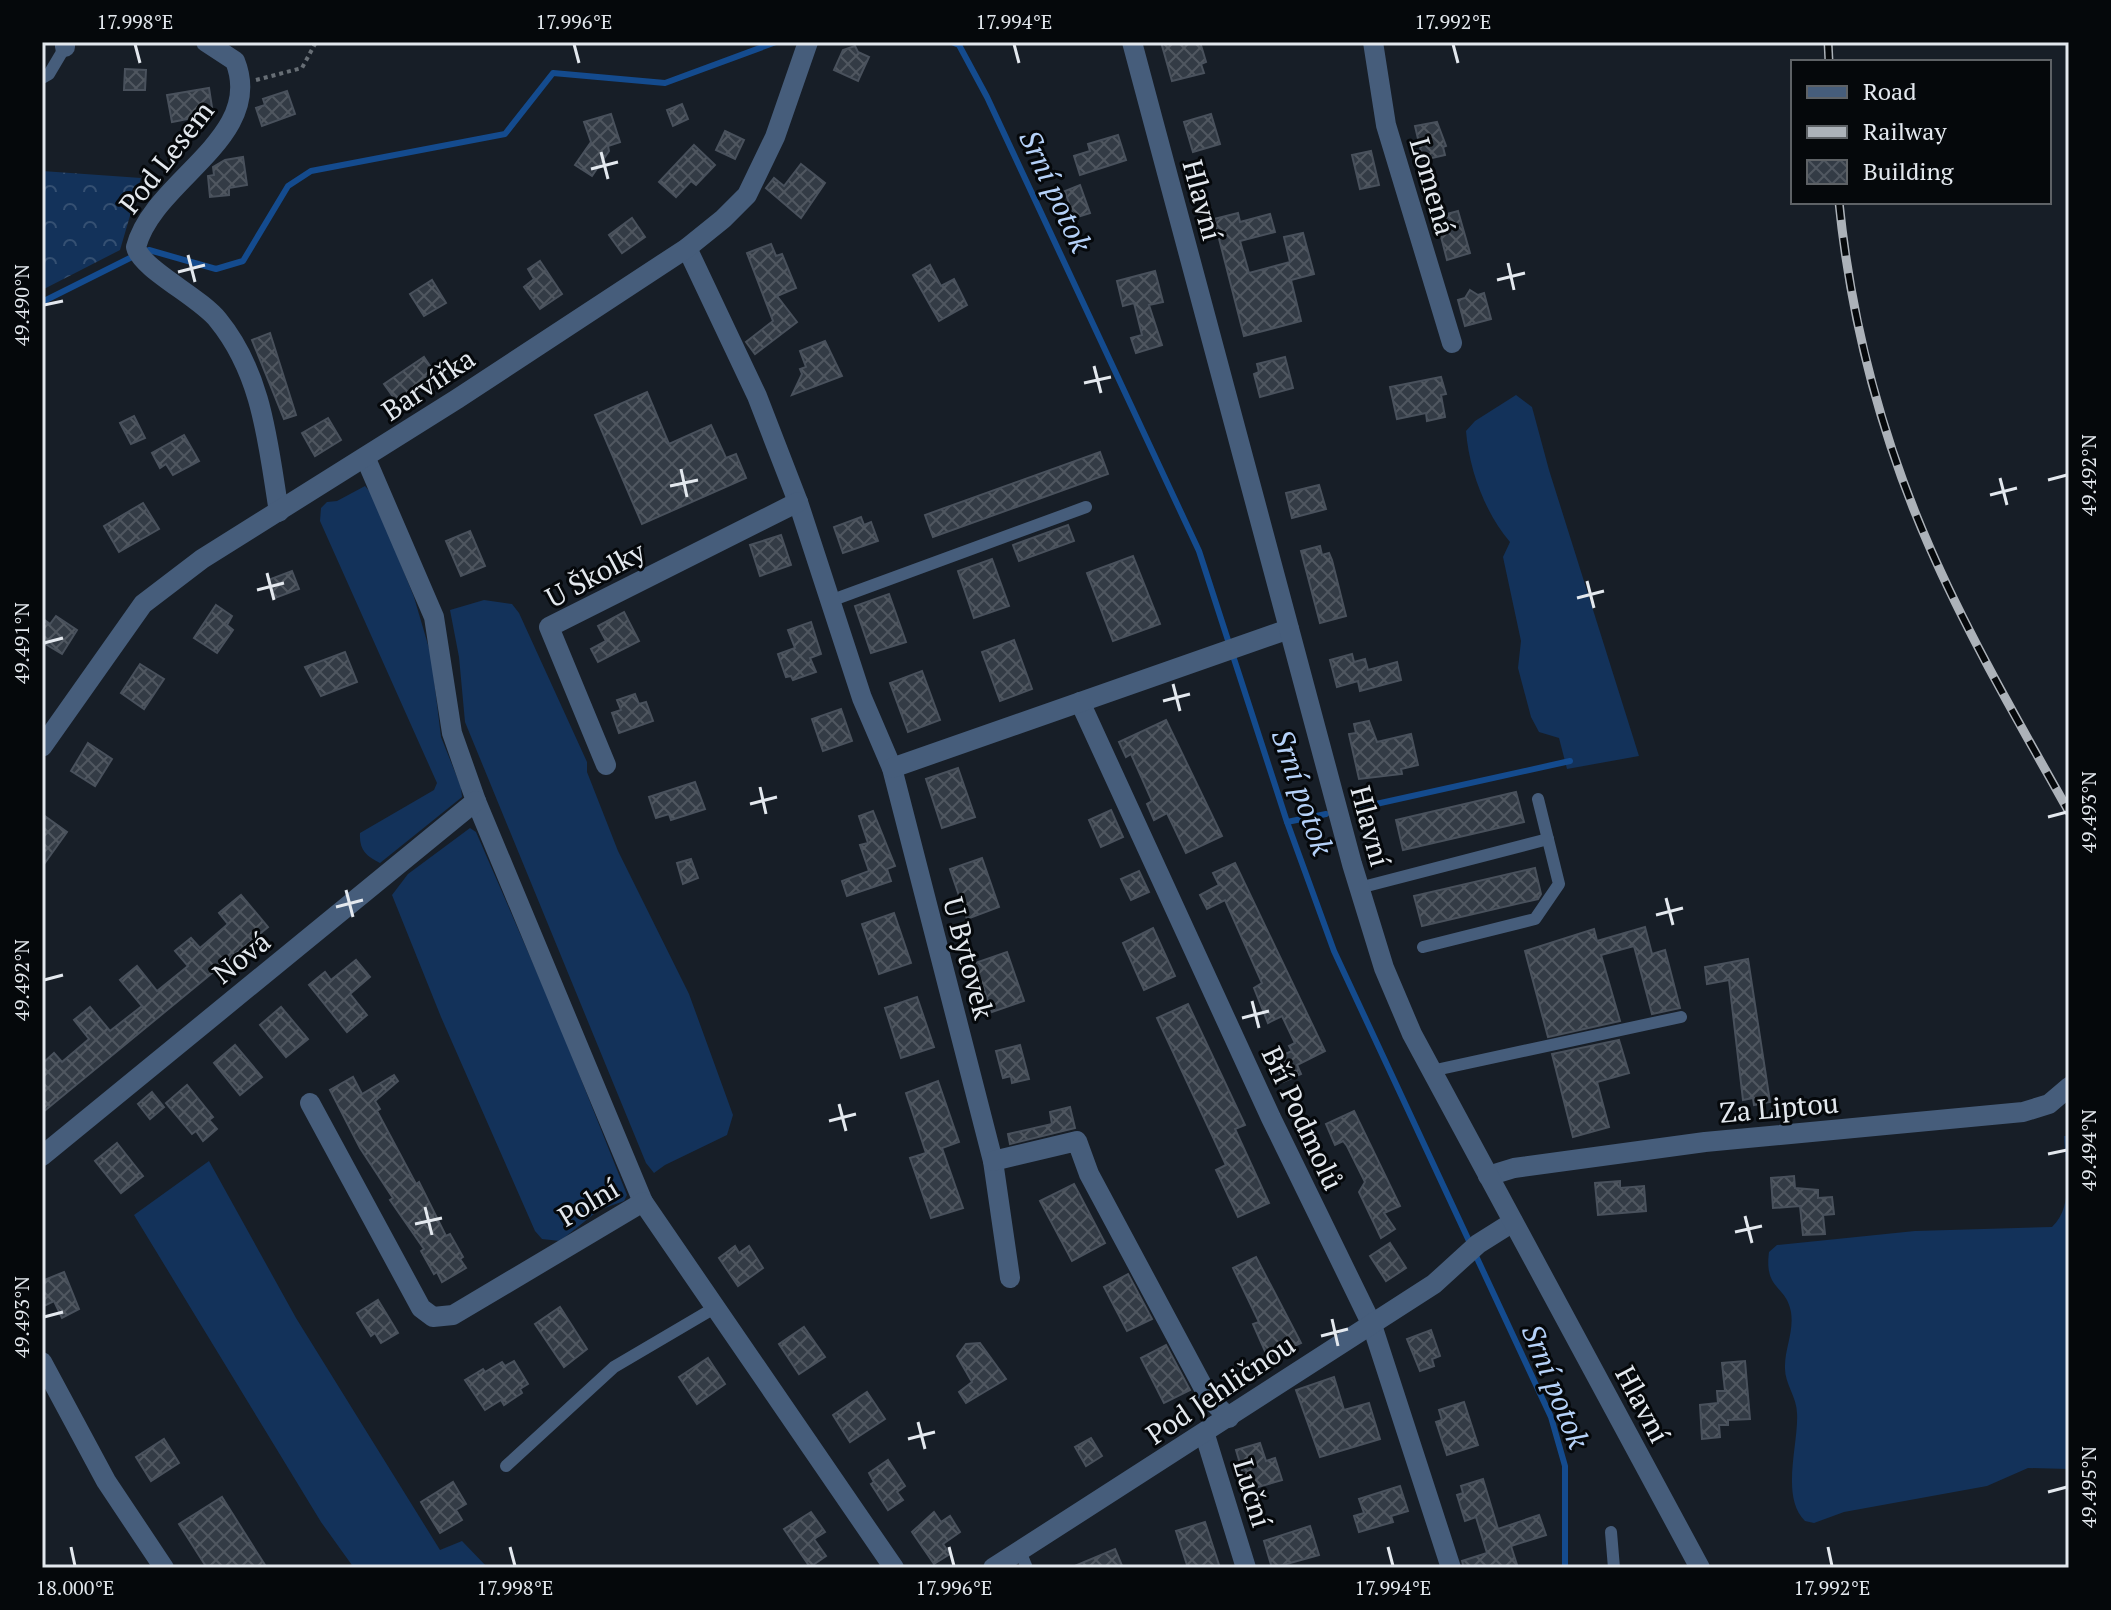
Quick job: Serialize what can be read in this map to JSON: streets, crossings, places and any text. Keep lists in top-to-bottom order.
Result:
{
  "streets": {
    "street": [
      "Pod Lesem",
      "Lomená",
      "Hlavní",
      "Barvířka",
      "U Školky",
      "Nová",
      "U Bytovek",
      "Za Liptou",
      "Bří Podmolů",
      "Polní",
      "Pod Jehličnou",
      "Luční"
    ]
  },
  "crossings": [
    ["Pod Lesem", "Barvířka"],
    ["Hlavní", "Za Liptou"],
    ["Hlavní", "Pod Jehličnou"],
    ["Bří Podmolů", "Pod Jehličnou"],
    ["Pod Jehličnou", "Luční"]
  ],
  "water": ["Srní potok"],
  "legend": ["Road", "Railway", "Building"],
  "coordinates": [
    "17.998°E",
    "17.996°E",
    "17.994°E",
    "17.992°E",
    "49.490°N",
    "49.492°N",
    "49.491°N",
    "49.493°N",
    "49.494°N",
    "49.495°N",
    "18.000°E"
  ]
}
